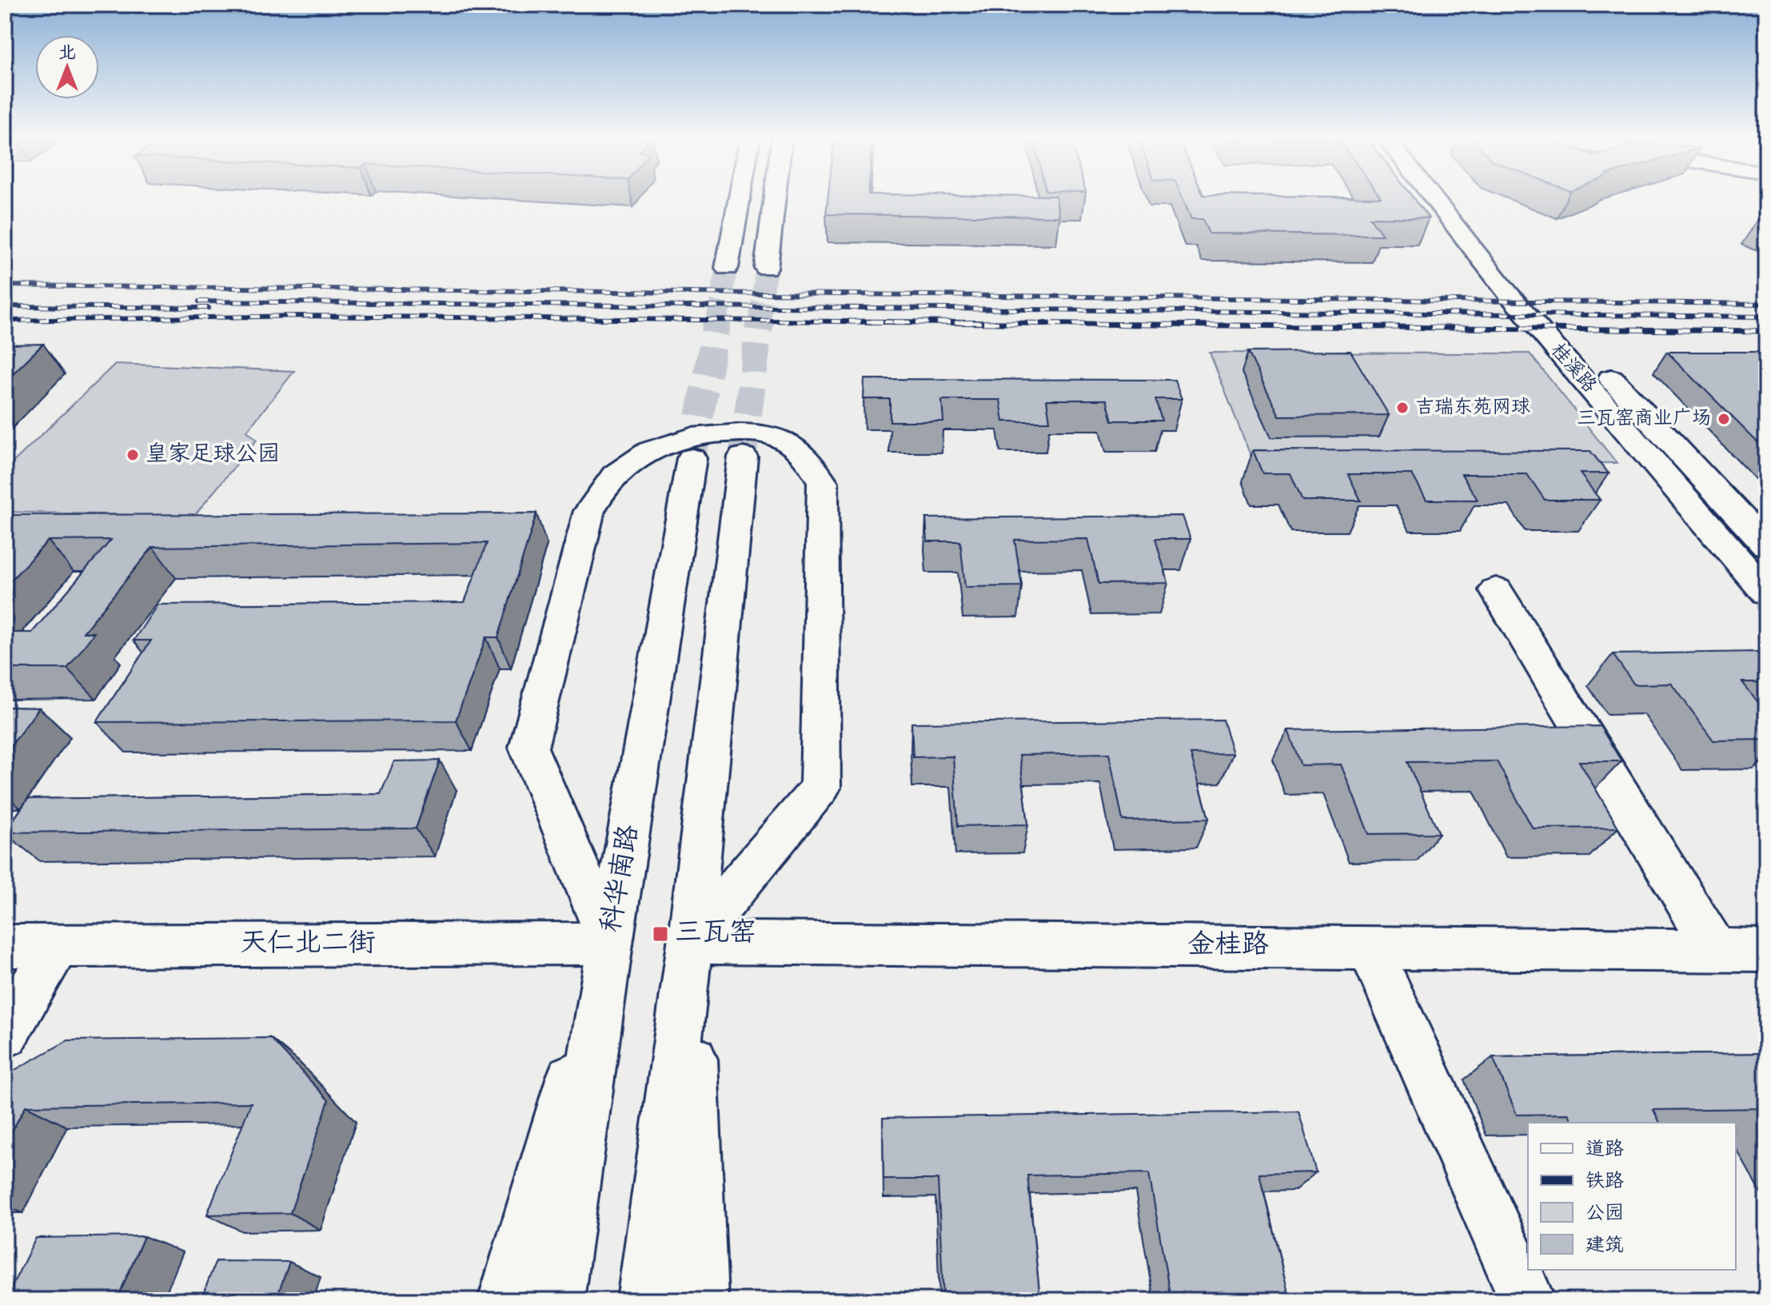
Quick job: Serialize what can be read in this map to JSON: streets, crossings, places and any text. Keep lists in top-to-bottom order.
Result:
{
  "streets": {
    "main road": [
      "桂溪路",
      "科华南路",
      "天仁北二街",
      "金桂路"
    ]
  },
  "crossings": [
    ["科华南路", "天仁北二街"]
  ],
  "places": {
    "other": ["吉瑞东苑网球", "三瓦窑商业广场", "皇家足球公园"],
    "transit": ["三瓦窑"]
  },
  "legend": [
    "道路",
    "铁路",
    "公园",
    "建筑"
  ],
  "north": "top"
}
